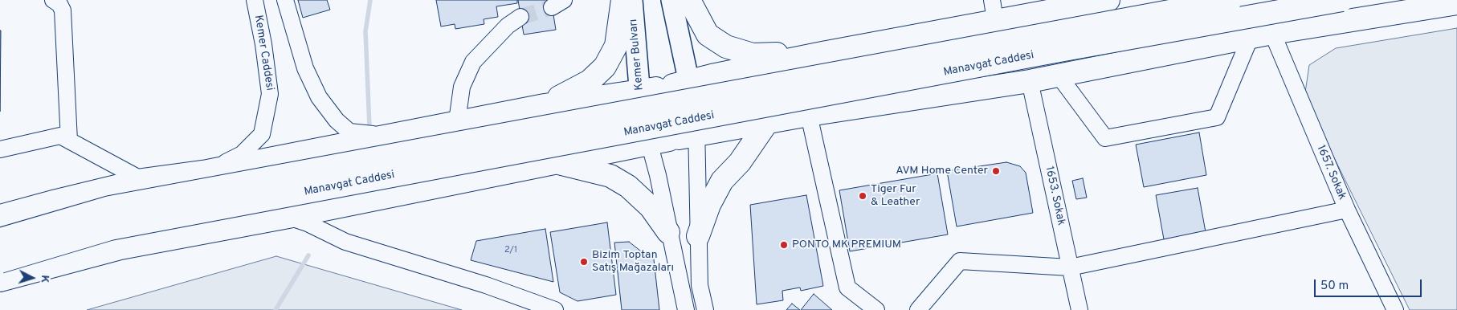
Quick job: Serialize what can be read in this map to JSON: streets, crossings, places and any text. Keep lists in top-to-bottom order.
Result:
{
  "streets": {
    "highway": ["Manavgat Caddesi"],
    "main road": ["Kemer Bulvarı"],
    "street": ["Kemer Caddesi", "1657. Sokak", "1653. Sokak"]
  },
  "places": [
    "AVM Home Center",
    "Tiger Fur & Leather",
    "PONTO MK PREMIUM",
    "Bizim Toptan Satış Mağazaları"
  ],
  "house_numbers": ["2/1"],
  "scale_bar": "50 m",
  "north": "right"
}
